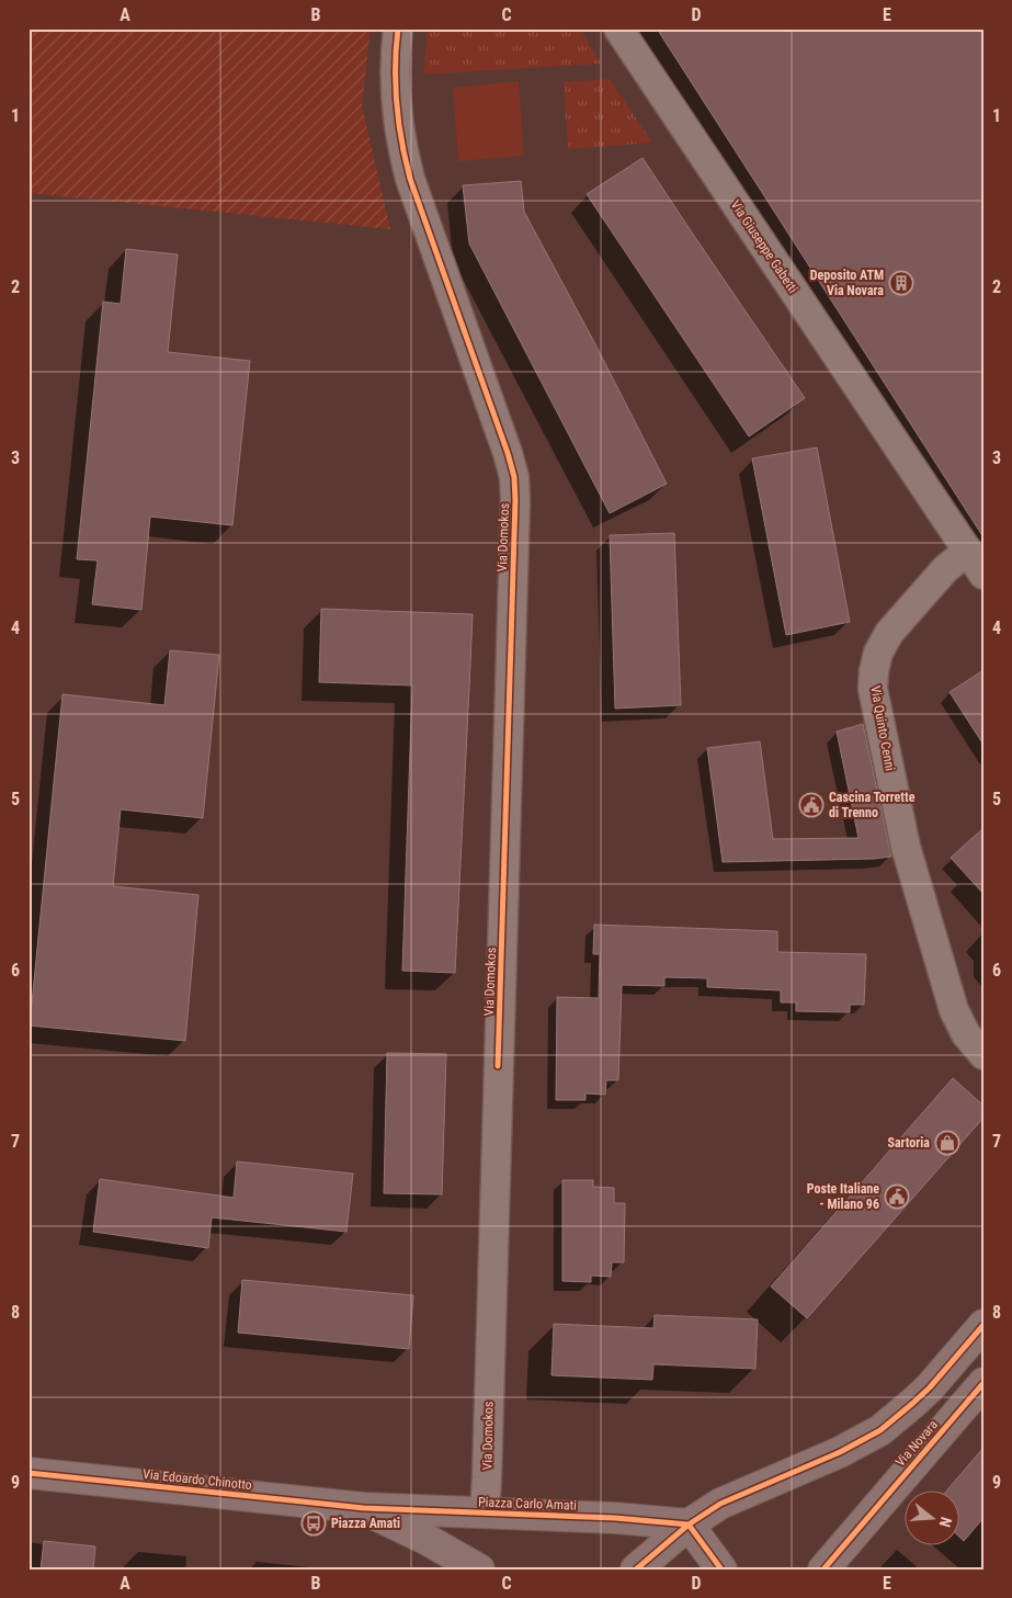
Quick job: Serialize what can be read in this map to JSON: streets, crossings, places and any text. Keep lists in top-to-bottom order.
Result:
{
  "streets": {
    "street": [
      "Via Giuseppe Gabetti",
      "Via Domokos",
      "Via Quinto Cenni",
      "Via Novara",
      "Via Edoardo Chinotto",
      "Piazza Carlo Amati"
    ]
  },
  "crossings": [
    ["Via Giuseppe Gabetti", "Via Quinto Cenni"],
    ["Via Domokos", "Piazza Carlo Amati"],
    ["Via Edoardo Chinotto", "Piazza Carlo Amati"]
  ],
  "places": {
    "building": ["Deposito ATM Via Novara"],
    "public building": ["Cascina Torrette di Trenno", "Poste Italiane - Milano 96"],
    "shop": ["Sartoria"],
    "bus stop": ["Piazza Amati"]
  },
  "north": "right",
  "grid": {
    "columns": [
      "A",
      "B",
      "C",
      "D",
      "E"
    ],
    "rows": [
      "1",
      "2",
      "3",
      "4",
      "5",
      "6",
      "7",
      "8",
      "9"
    ]
  }
}
